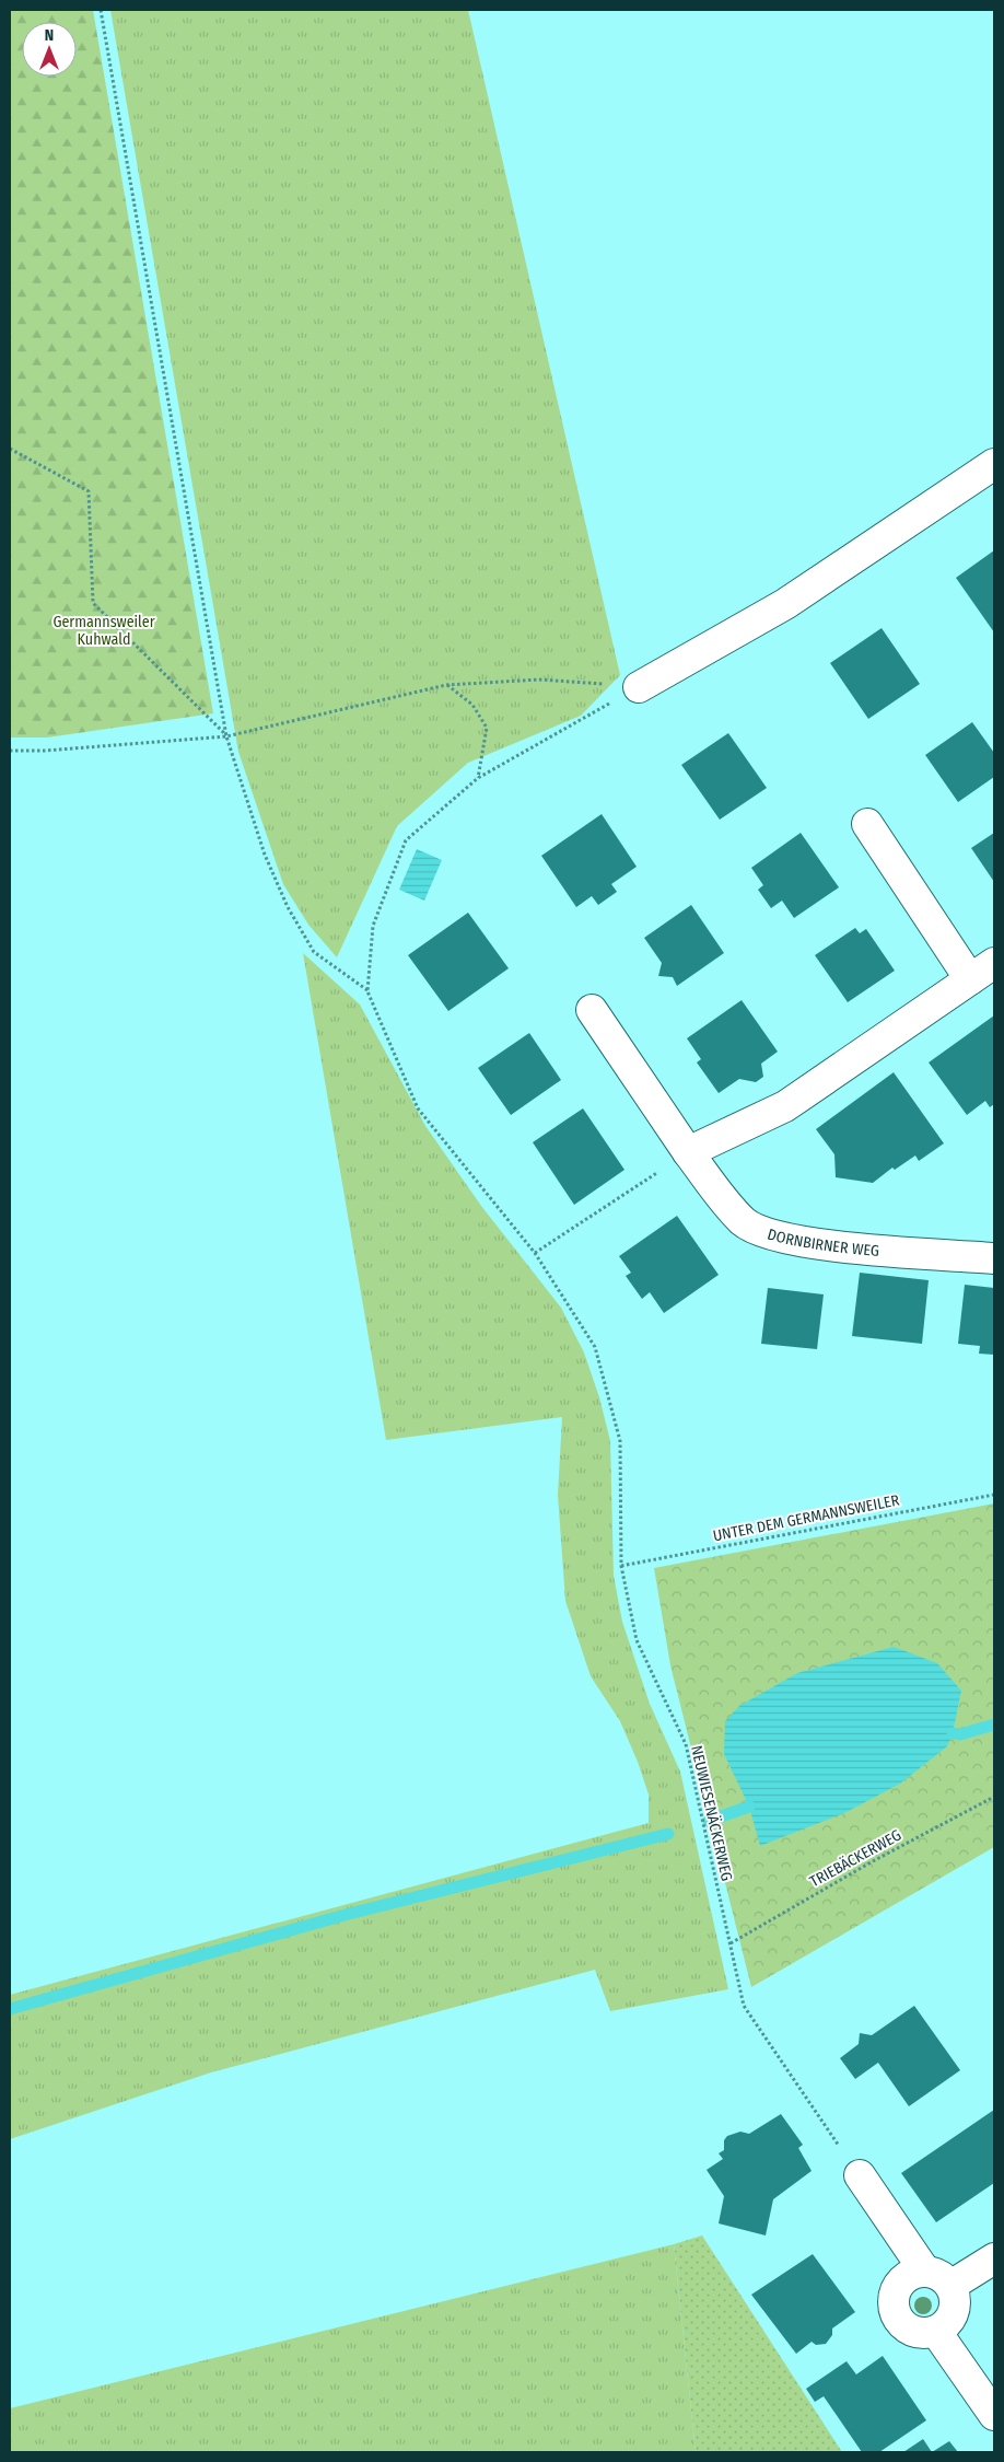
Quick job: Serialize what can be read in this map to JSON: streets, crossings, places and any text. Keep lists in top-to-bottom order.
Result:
{
  "streets": {
    "street": ["DORNBIRNER WEG"],
    "path": ["UNTER DEM GERMANNSWEILER", "NEUWIESENÄCKERWEG", "TRIEBÄCKERWEG"]
  },
  "crossings": [
    ["UNTER DEM GERMANNSWEILER", "NEUWIESENÄCKERWEG"],
    ["NEUWIESENÄCKERWEG", "TRIEBÄCKERWEG"]
  ],
  "parks": ["Germannsweiler Kuhwald"],
  "north": "top"
}
